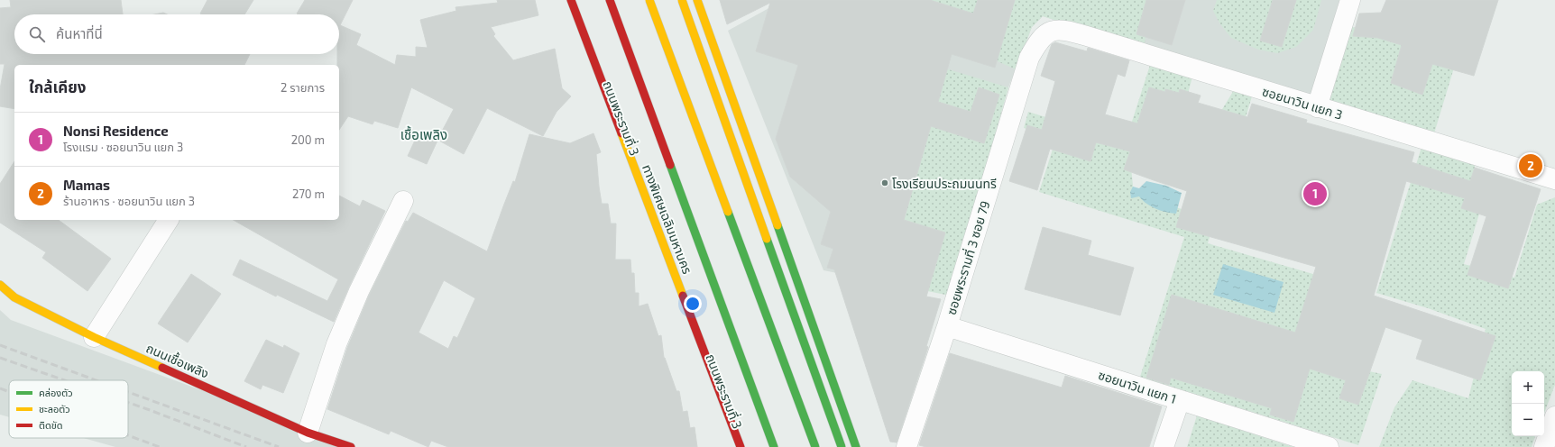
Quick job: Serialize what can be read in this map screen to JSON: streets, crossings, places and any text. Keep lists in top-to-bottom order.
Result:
{
  "streets": {
    "main road": ["ถนนพระรามที่ 3", "ทางพิเศษเฉลิมมหานคร", "ถนนเชื้อเพลิง"],
    "street": ["ซอยนาวิน แยก 3", "ซอยพระรามที่ 3 ซอย 79", "ซอยนาวิน แยก 1"]
  },
  "crossings": [
    ["ซอยนาวิน แยก 3", "ซอยพระรามที่ 3 ซอย 79"],
    ["ซอยพระรามที่ 3 ซอย 79", "ซอยนาวิน แยก 1"]
  ],
  "districts": ["เชื้อเพลิง"],
  "places": ["โรงเรียนประถมนนทรี"],
  "legend": ["คล่องตัว", "ชะลอตัว", "ติดขัด"],
  "page": {
    "search": "ค้นหาที่นี่",
    "heading": ["ใกล้เคียง", "2 รายการ"],
    "list": [
      {
        "mark": "1",
        "name": "Nonsi Residence",
        "note": "โรงแรม · ซอยนาวิน แยก 3",
        "value": "200 m"
      },
      {
        "mark": "2",
        "name": "Mamas",
        "note": "ร้านอาหาร · ซอยนาวิน แยก 3",
        "value": "270 m"
      }
    ],
    "pins": ["2", "1"],
    "map_buttons": ["+", "−"]
  }
}
